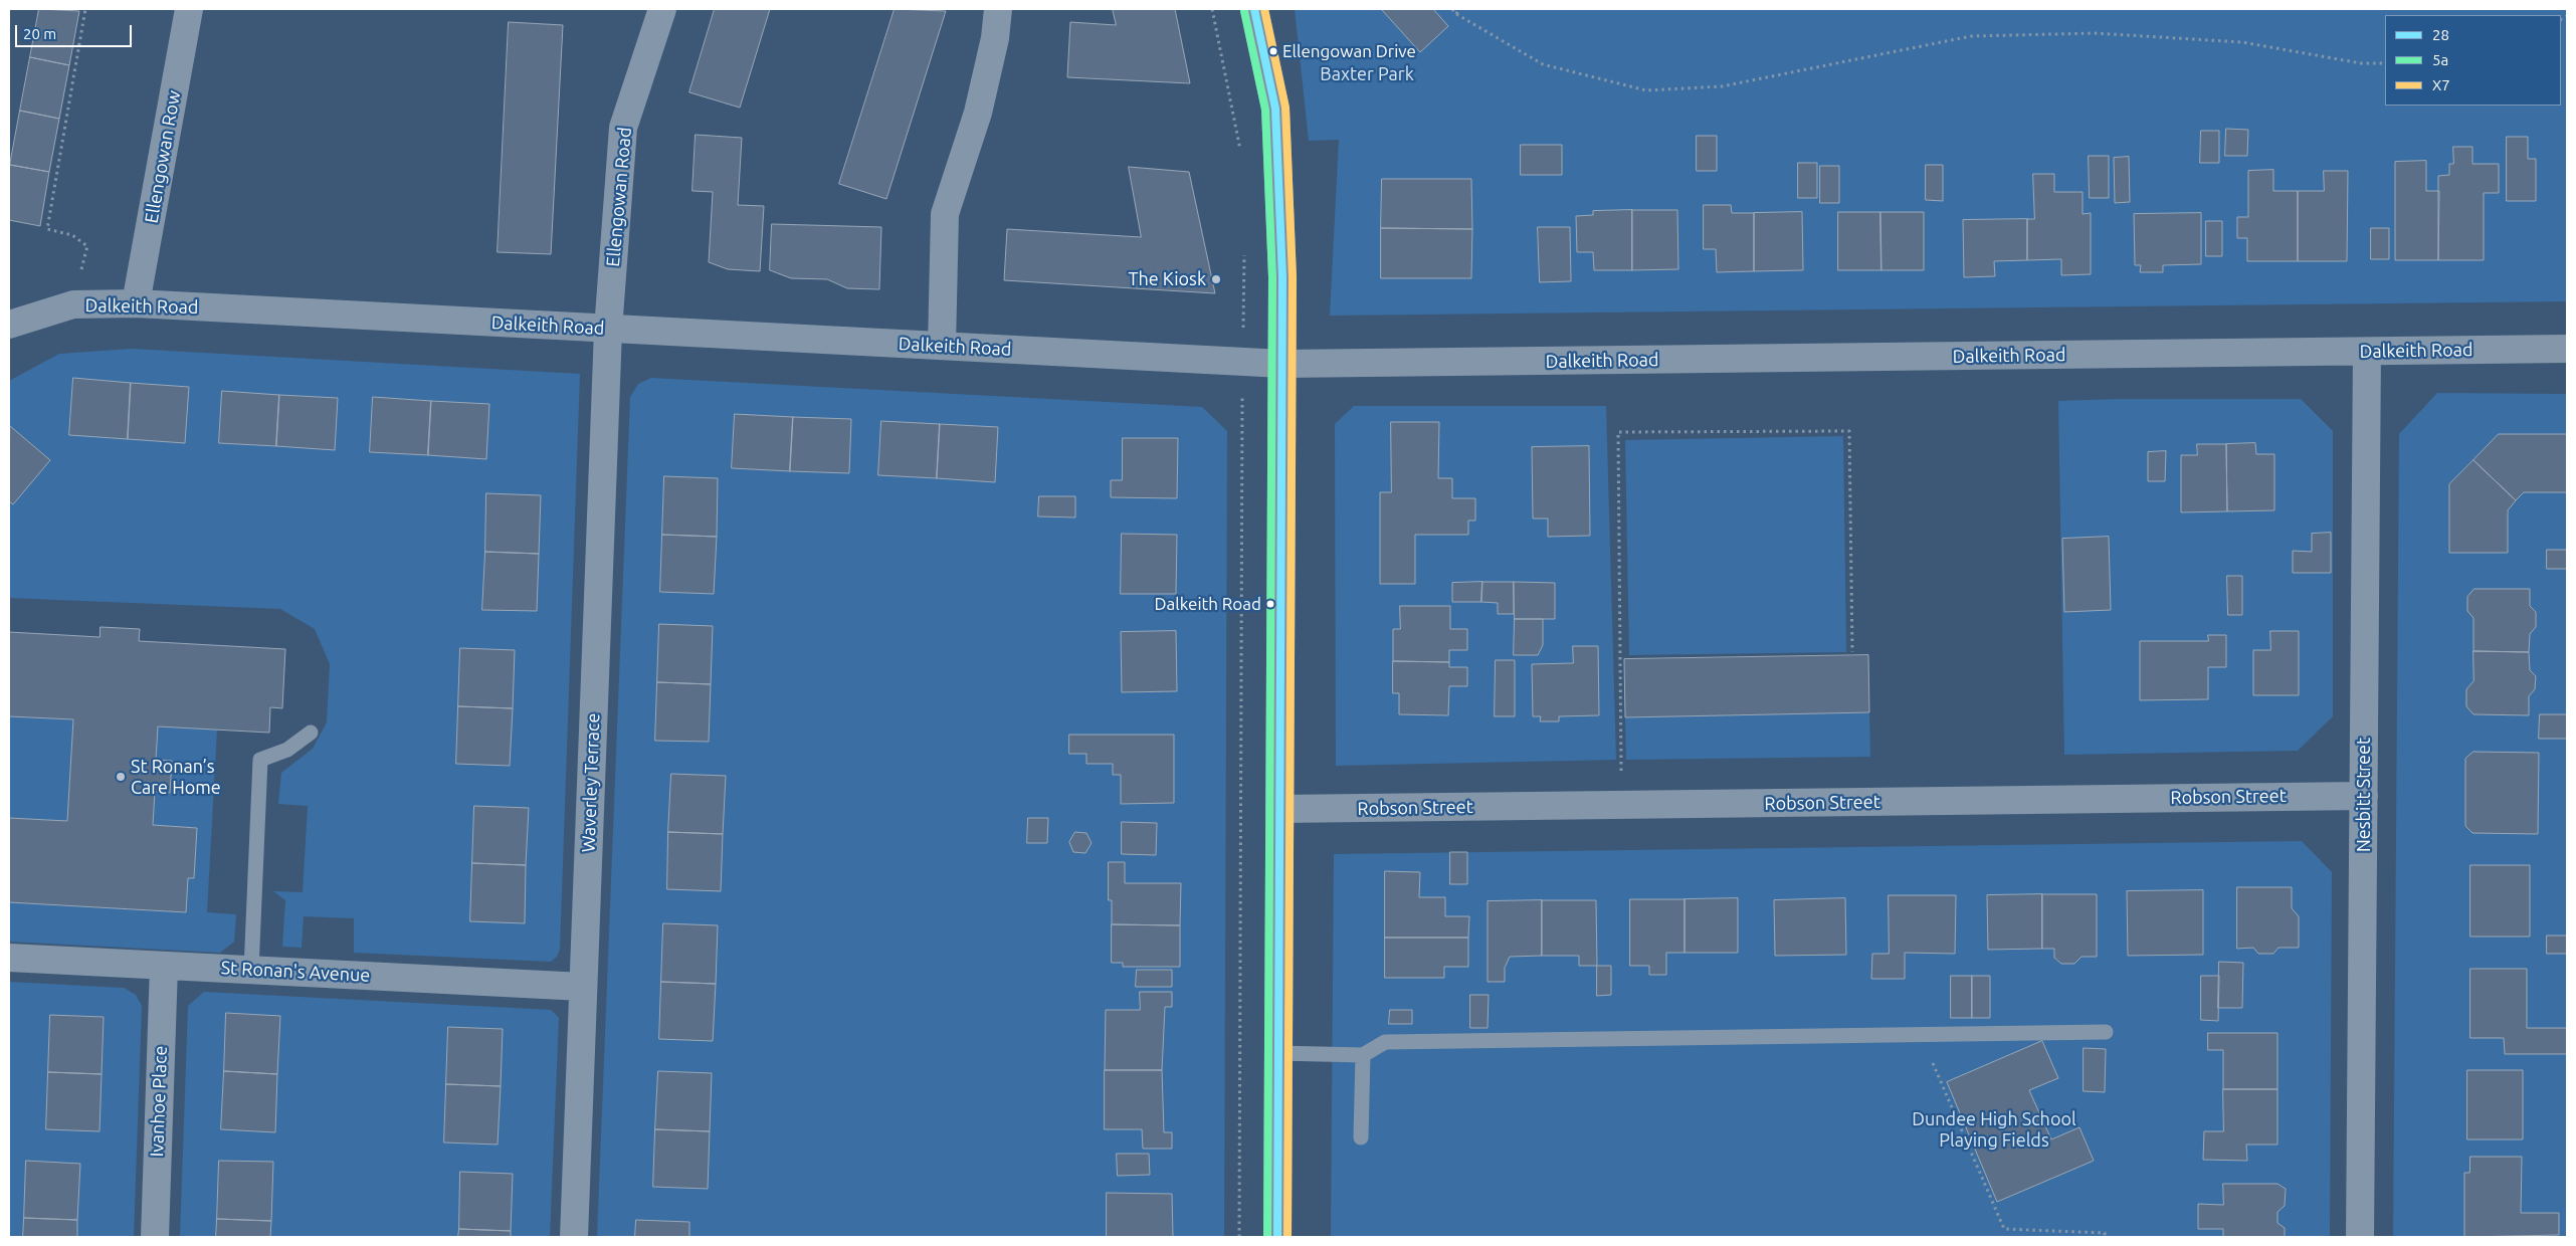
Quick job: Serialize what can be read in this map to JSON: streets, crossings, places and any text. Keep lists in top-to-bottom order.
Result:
{
  "streets": {
    "street": [
      "Ellengowan Row",
      "Ellengowan Road",
      "Dalkeith Road",
      "Waverley Terrace",
      "Nesbitt Street",
      "Robson Street",
      "St Ronan's Avenue",
      "Ivanhoe Place"
    ]
  },
  "crossings": [
    ["Ellengowan Row", "Dalkeith Road"],
    ["Ellengowan Road", "Dalkeith Road"],
    ["Ellengowan Road", "Waverley Terrace"],
    ["Dalkeith Road", "Waverley Terrace"],
    ["Dalkeith Road", "Nesbitt Street"],
    ["Waverley Terrace", "St Ronan's Avenue"],
    ["Nesbitt Street", "Robson Street"],
    ["St Ronan's Avenue", "Ivanhoe Place"]
  ],
  "parks": ["Baxter Park", "Dundee High School Playing Fields"],
  "places": [
    "Ellengowan Drive",
    "The Kiosk",
    "Dalkeith Road",
    "St Ronan’s Care Home"
  ],
  "lines": ["transit line 28", "transit line X7", "transit line 5a"],
  "legend": ["28", "5a", "X7"],
  "scale_bar": "20 m"
}
